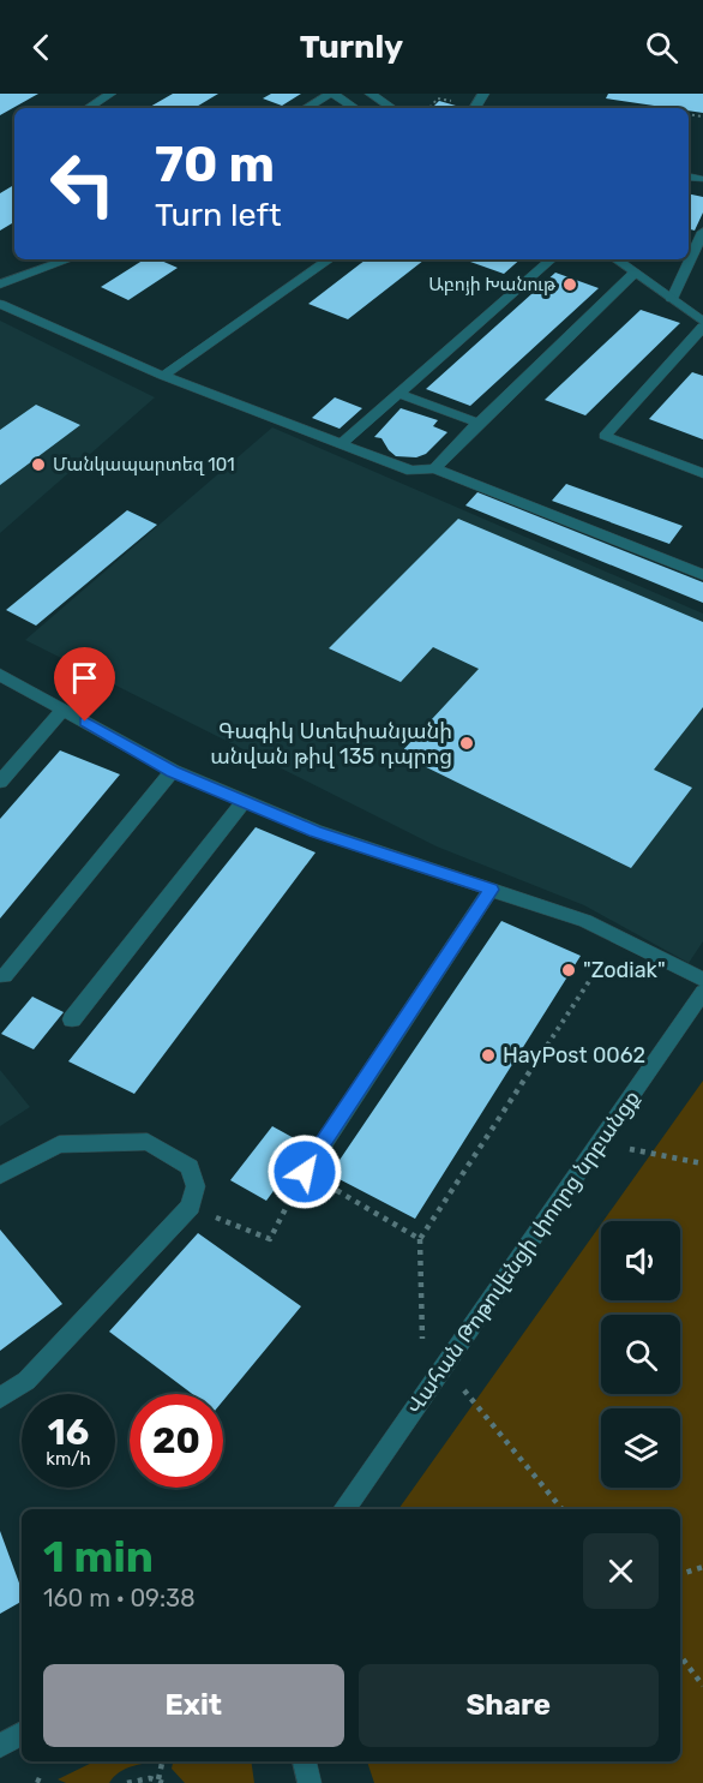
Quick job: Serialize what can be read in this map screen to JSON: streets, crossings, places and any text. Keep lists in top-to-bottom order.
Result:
{
  "streets": {
    "street": ["Վահան Թոթովենցի փողոց նրբանցք"]
  },
  "places": [
    "Աբոյի Խանութ",
    "Մանկապարտեզ 101",
    "Գագիկ Ստեփանյանի անվան թիվ 135 դպրոց",
    "\"Zodiak\"",
    "HayPost 0062"
  ],
  "page": {
    "header": "Turnly",
    "turn": ["70 m", "Turn left"],
    "speed": "16 km/h",
    "limit": "20",
    "heading": ["1 min", "160 m · 09:38"],
    "buttons": ["Exit", "Share"]
  }
}
